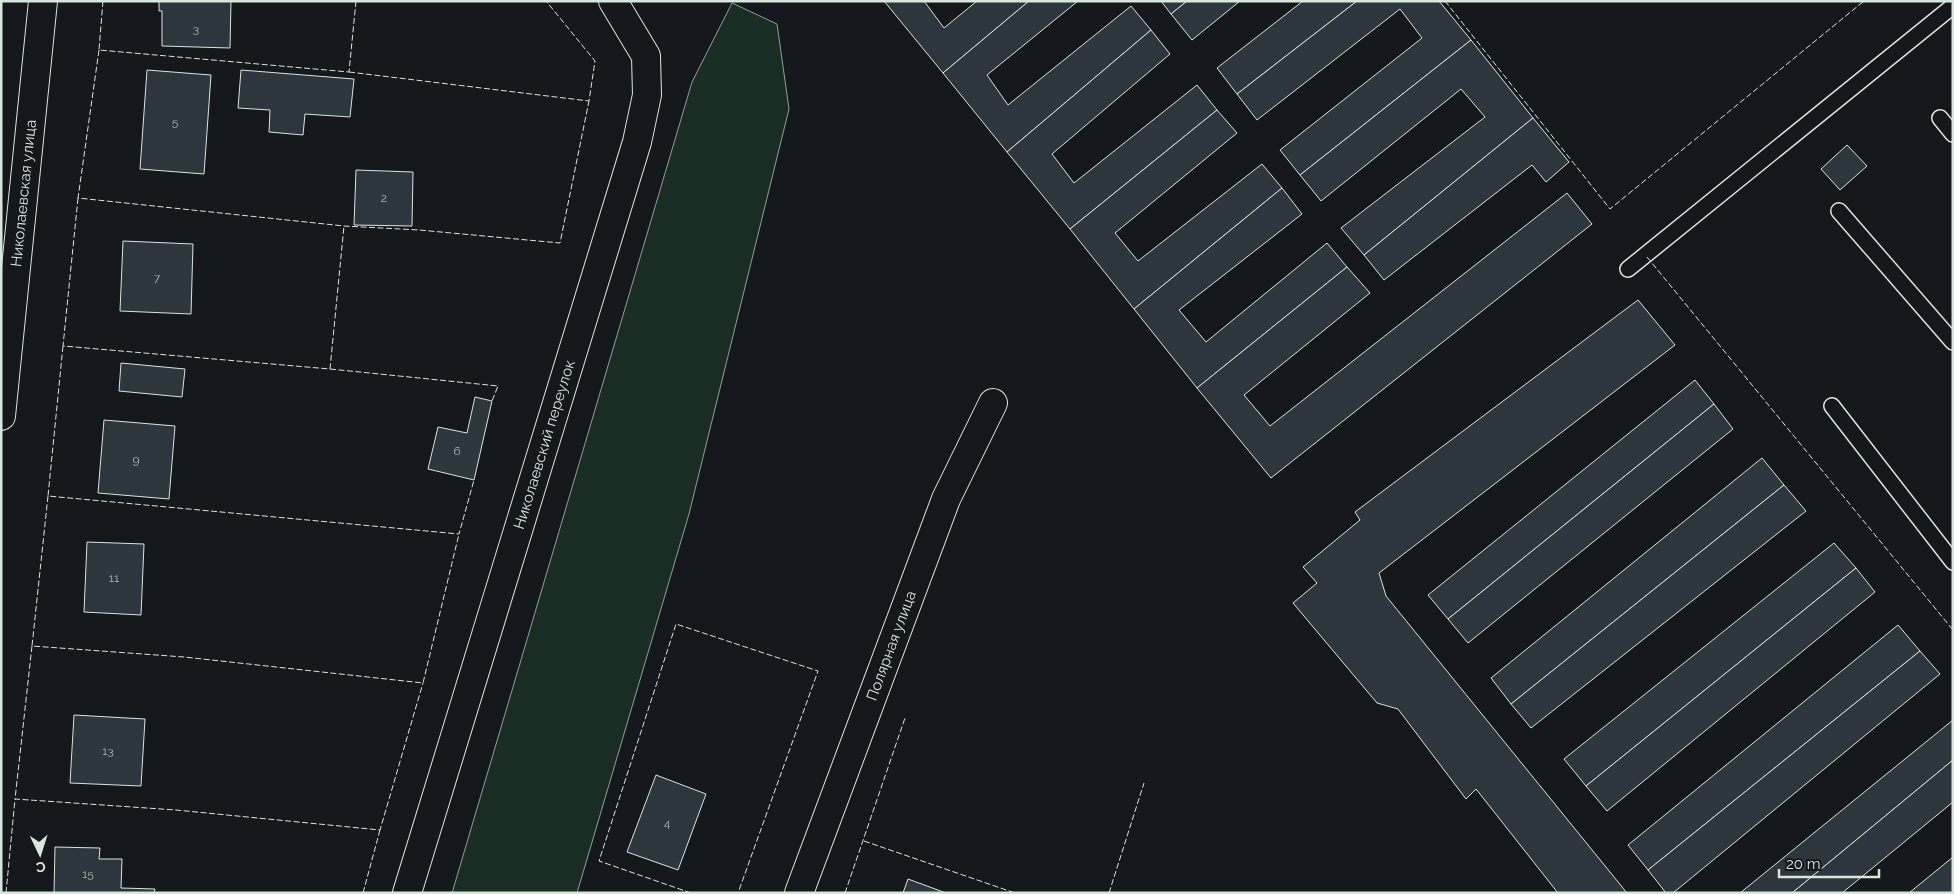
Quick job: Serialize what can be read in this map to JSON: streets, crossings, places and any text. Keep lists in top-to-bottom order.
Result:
{
  "streets": {
    "street": ["Николаевская улица", "Николаевский переулок", "Полярная улица"]
  },
  "house_numbers": [
    "3",
    "5",
    "2",
    "7",
    "6",
    "9",
    "11",
    "13",
    "4",
    "15"
  ],
  "scale_bar": "20 m",
  "north": "bottom"
}
